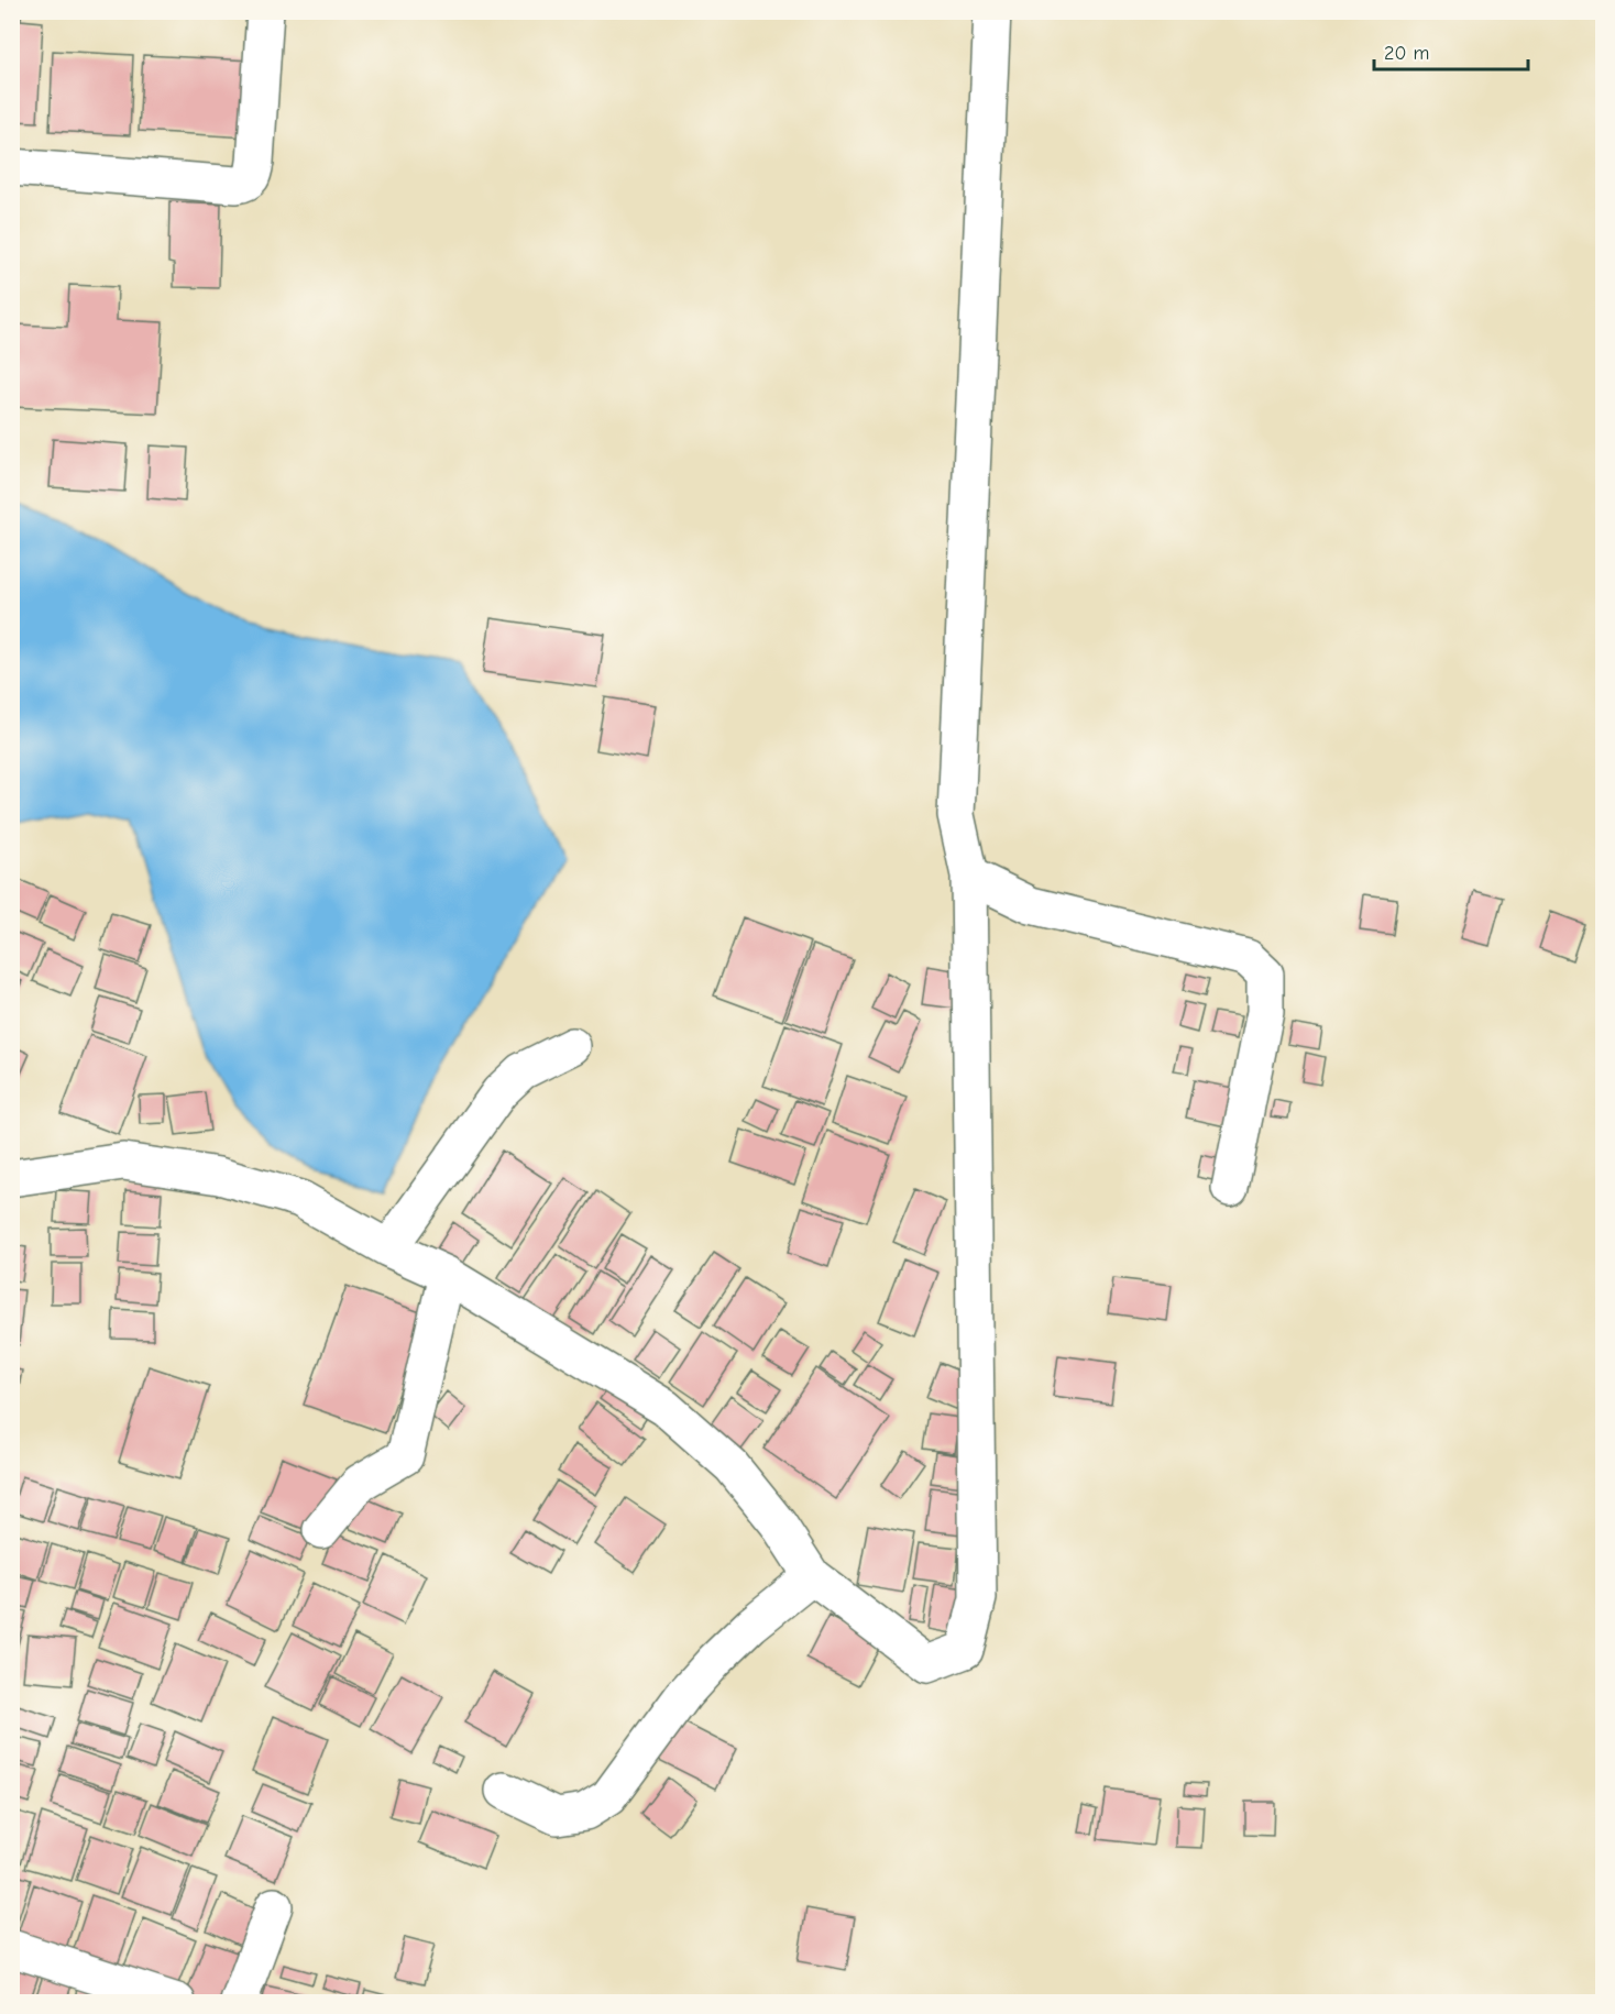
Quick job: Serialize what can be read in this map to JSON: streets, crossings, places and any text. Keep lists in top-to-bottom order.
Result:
{
  "scale_bar": "20 m"
}
